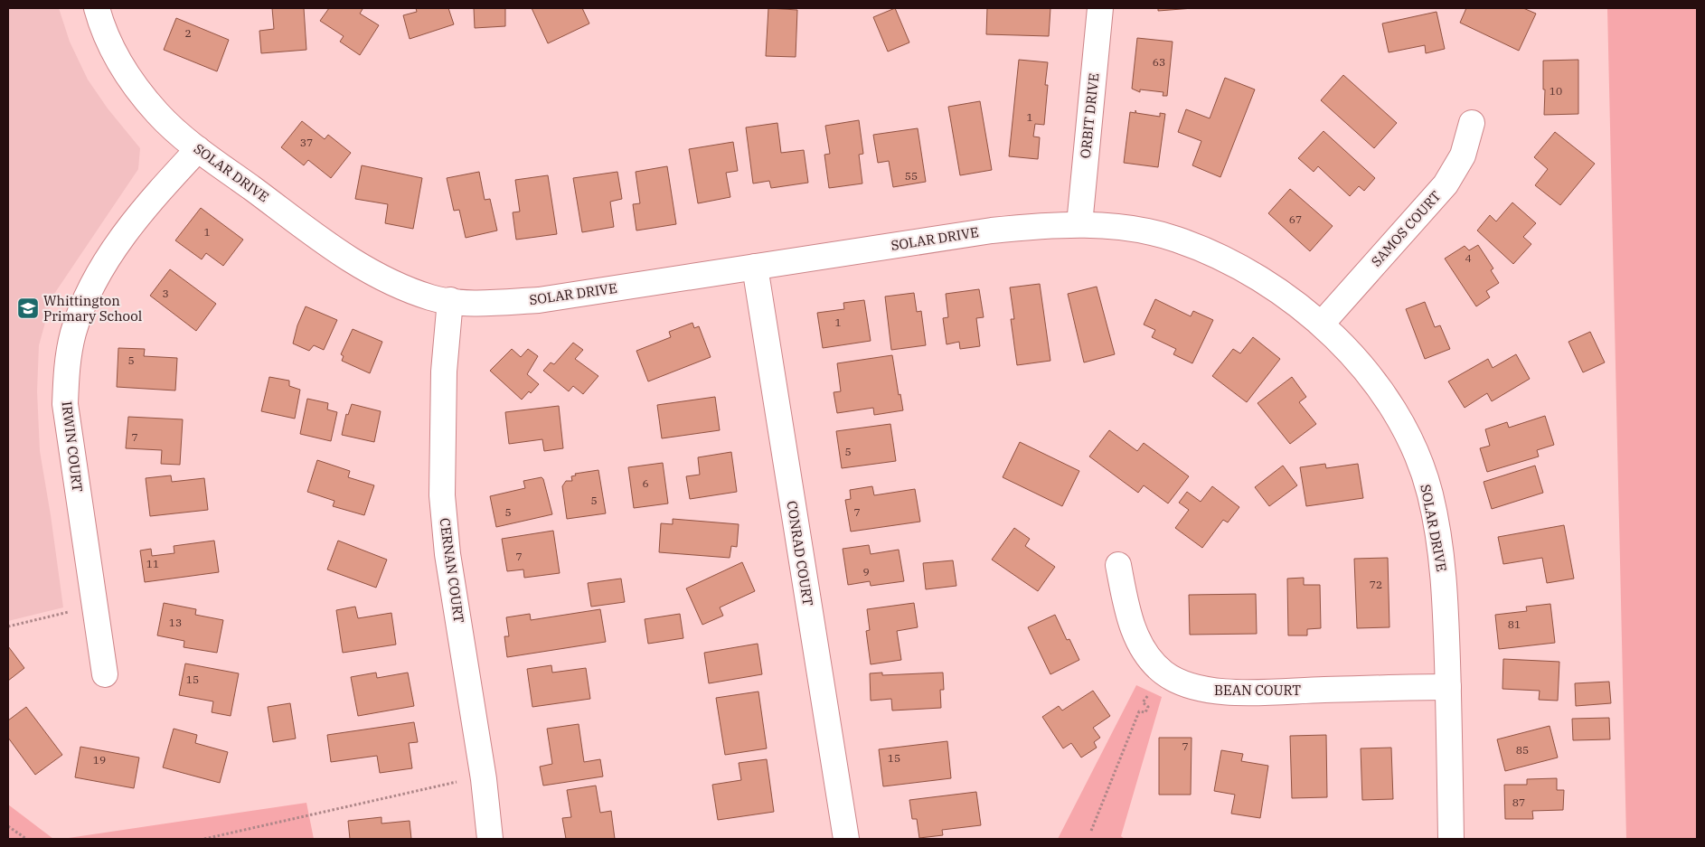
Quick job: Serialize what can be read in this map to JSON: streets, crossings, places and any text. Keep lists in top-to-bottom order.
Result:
{
  "streets": {
    "street": [
      "ORBIT DRIVE",
      "SOLAR DRIVE",
      "SAMOS COURT",
      "IRWIN COURT",
      "CONRAD COURT",
      "CERNAN COURT",
      "BEAN COURT"
    ]
  },
  "crossings": [
    ["ORBIT DRIVE", "SOLAR DRIVE"],
    ["SOLAR DRIVE", "SAMOS COURT"],
    ["SOLAR DRIVE", "IRWIN COURT"],
    ["SOLAR DRIVE", "CONRAD COURT"],
    ["SOLAR DRIVE", "CERNAN COURT"],
    ["SOLAR DRIVE", "BEAN COURT"]
  ],
  "places": {
    "school or university": ["Whittington Primary School"]
  },
  "house_numbers": [
    "2",
    "63",
    "10",
    "1",
    "37",
    "55",
    "67",
    "1",
    "4",
    "3",
    "1",
    "5",
    "7",
    "5",
    "6",
    "5",
    "5",
    "7",
    "7",
    "11",
    "9",
    "72",
    "13",
    "81",
    "15",
    "7",
    "85",
    "15",
    "19",
    "87"
  ]
}
